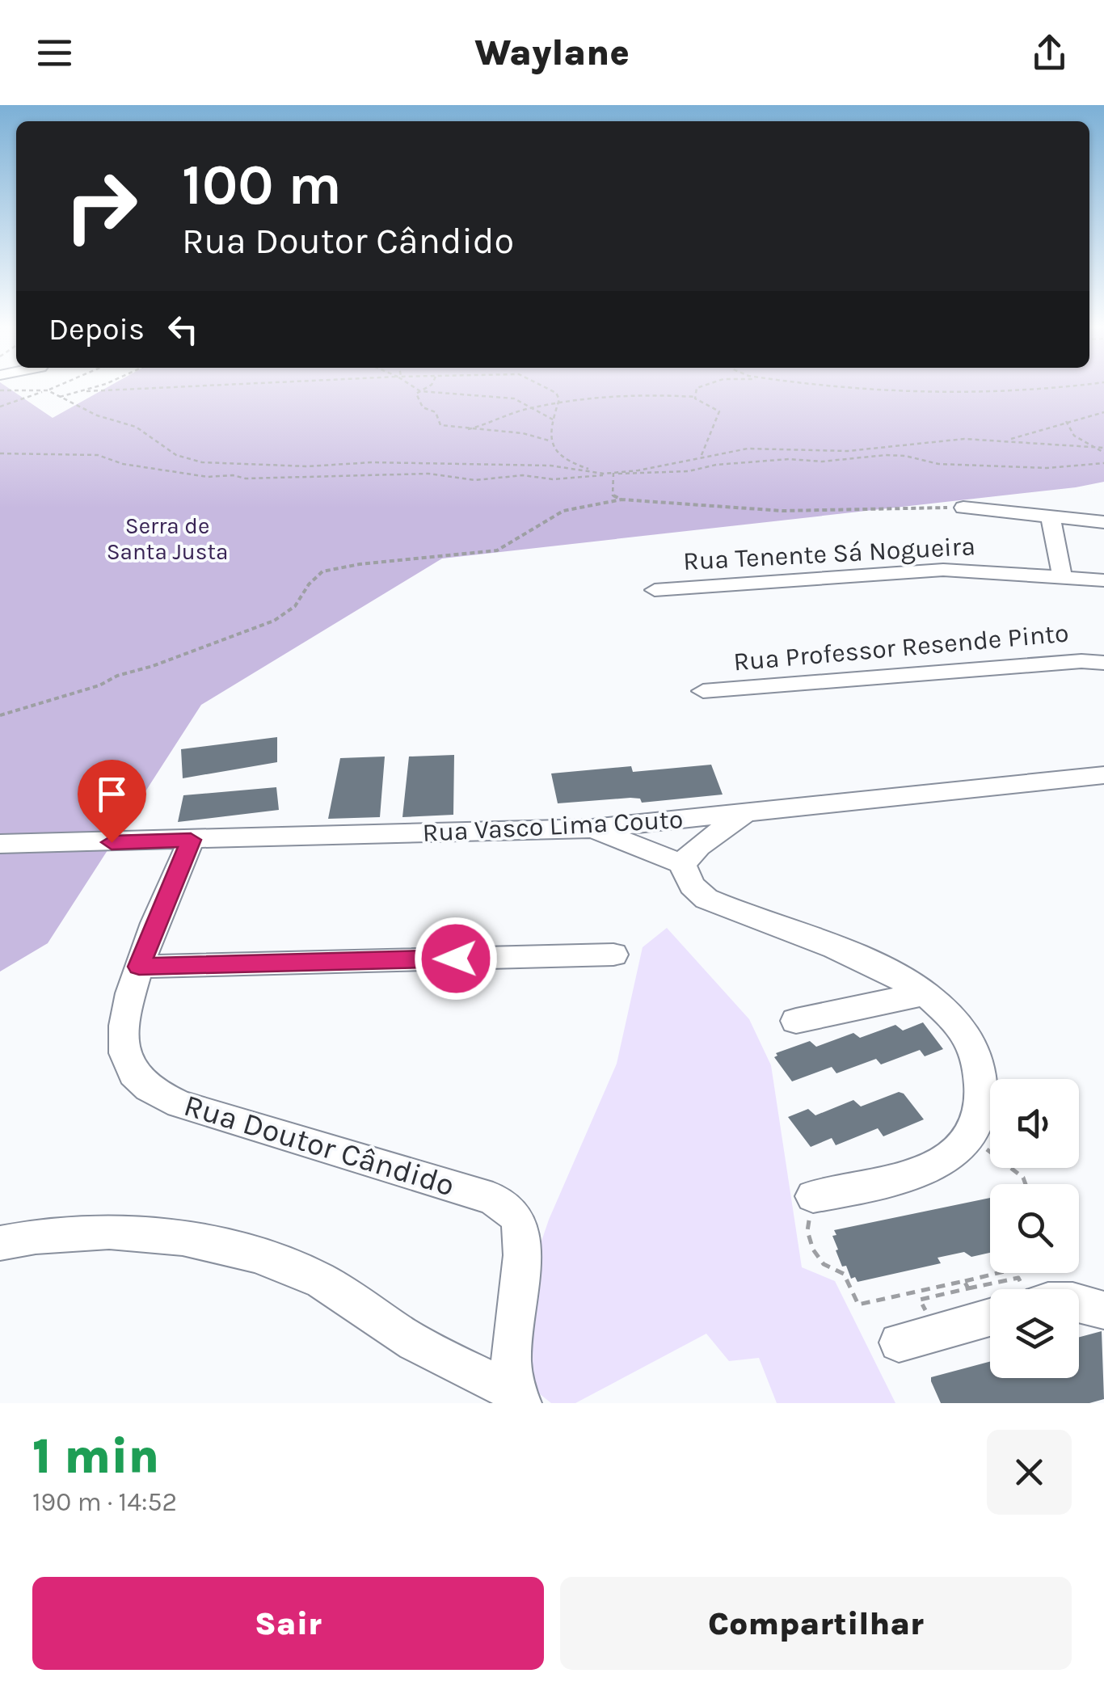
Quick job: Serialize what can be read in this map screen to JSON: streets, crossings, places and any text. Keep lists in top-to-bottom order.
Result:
{
  "streets": {
    "street": [
      "Rua Tenente Sá Nogueira",
      "Rua Professor Resende Pinto",
      "Rua Vasco Lima Couto",
      "Rua Doutor Cândido"
    ]
  },
  "crossings": [
    ["Rua Vasco Lima Couto", "Rua Doutor Cândido"]
  ],
  "parks": ["Serra de Santa Justa"],
  "page": {
    "header": "Waylane",
    "turn": ["100 m", "Rua Doutor Cândido"],
    "then": "Depois",
    "heading": ["1 min", "190 m · 14:52"],
    "buttons": ["Sair", "Compartilhar"]
  }
}
